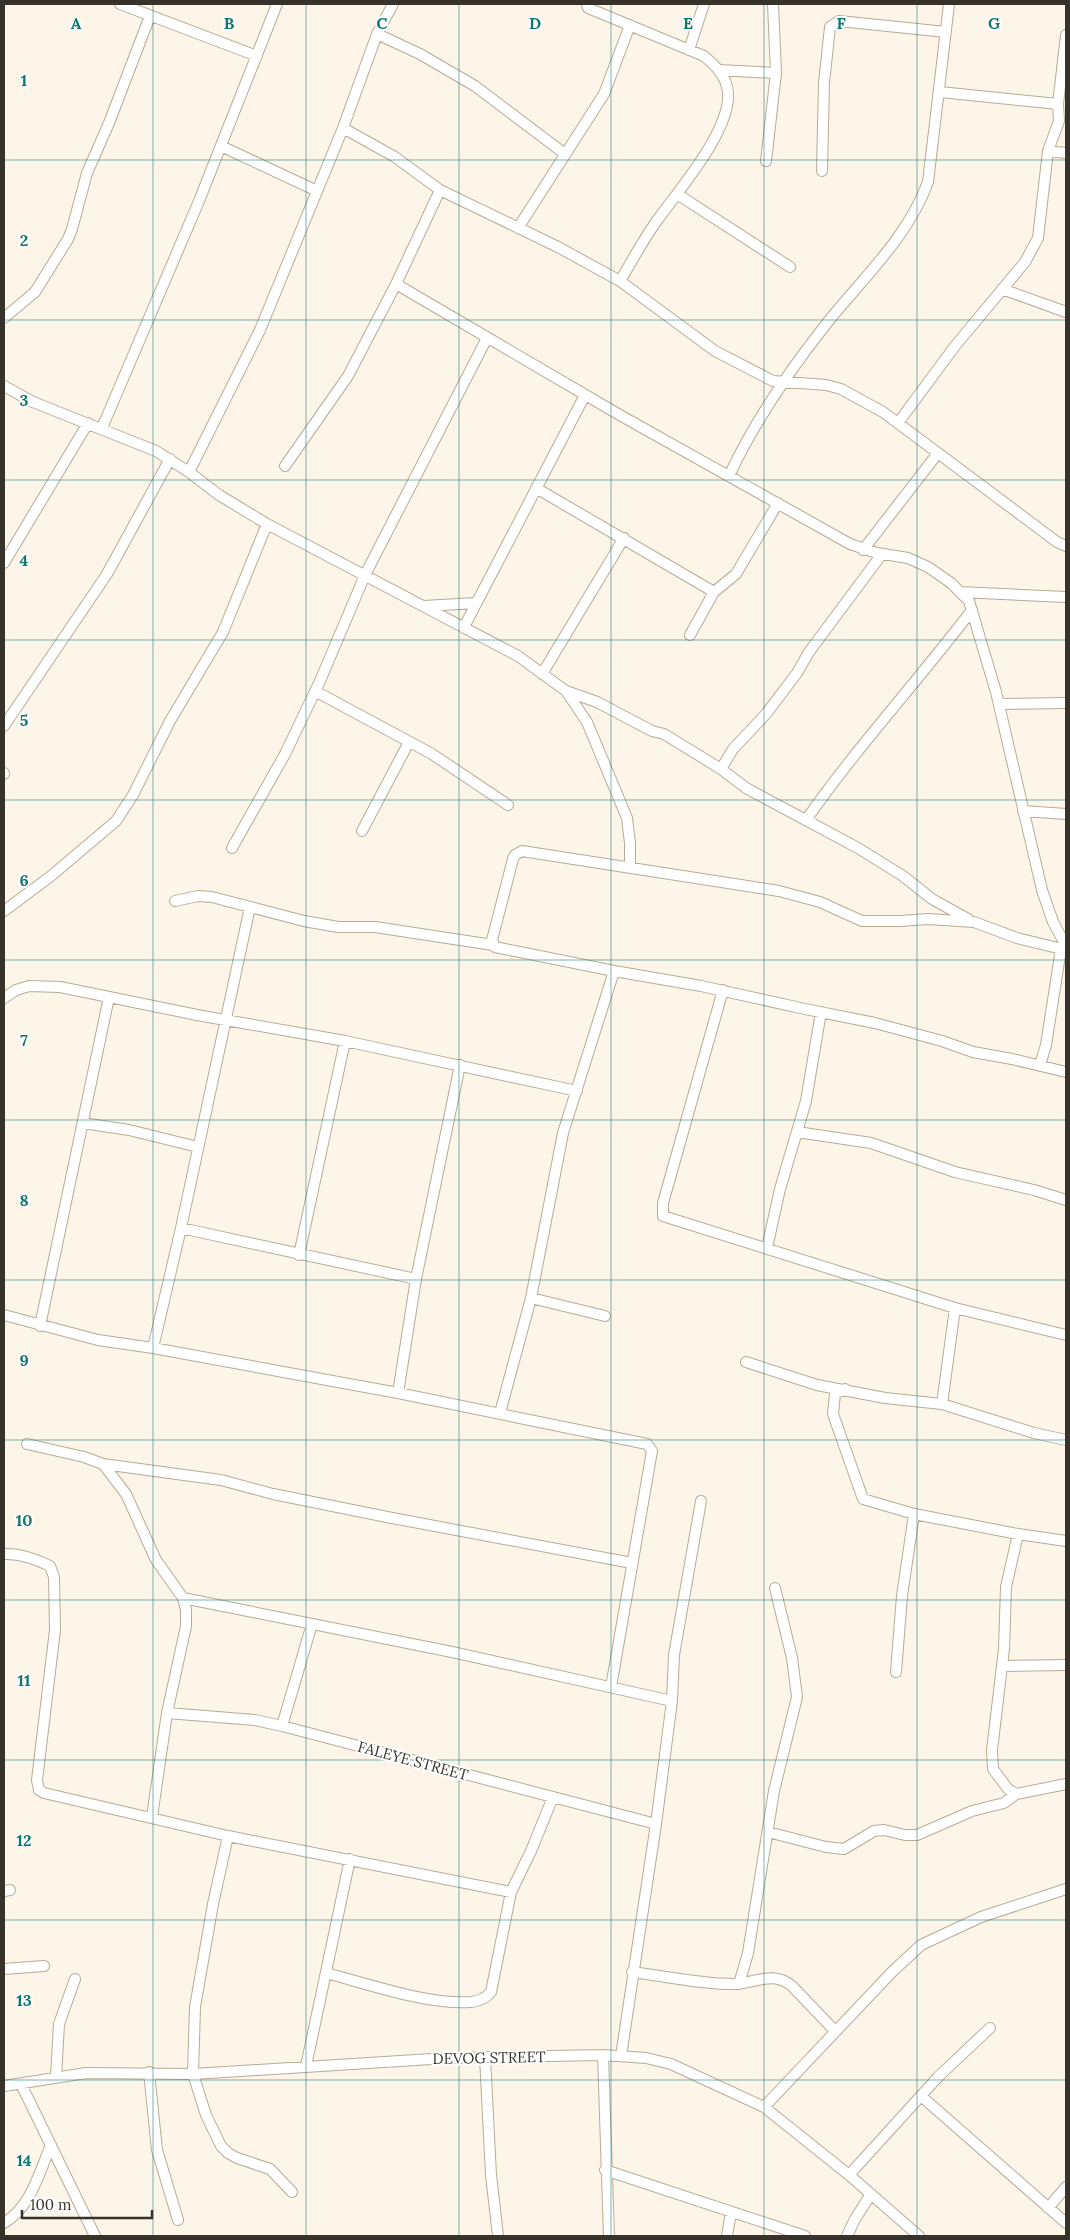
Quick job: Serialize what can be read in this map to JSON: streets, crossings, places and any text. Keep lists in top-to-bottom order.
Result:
{
  "streets": {
    "street": ["FALEYE STREET", "DEVOG STREET"]
  },
  "scale_bar": "100 m",
  "grid": {
    "columns": [
      "A",
      "B",
      "C",
      "D",
      "E",
      "F",
      "G"
    ],
    "rows": [
      "1",
      "2",
      "3",
      "4",
      "5",
      "6",
      "7",
      "8",
      "9",
      "10",
      "11",
      "12",
      "13",
      "14"
    ]
  }
}
